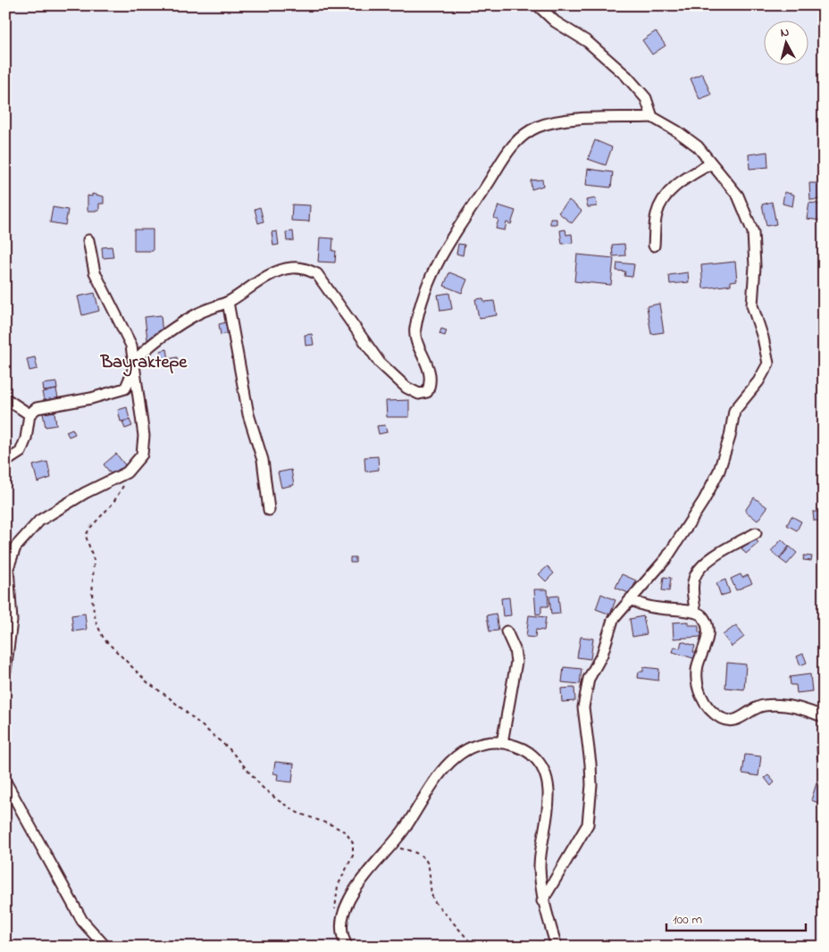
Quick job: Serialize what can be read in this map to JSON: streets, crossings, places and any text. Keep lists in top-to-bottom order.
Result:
{
  "districts": ["Bayraktepe"],
  "scale_bar": "100 m",
  "north": "top"
}
